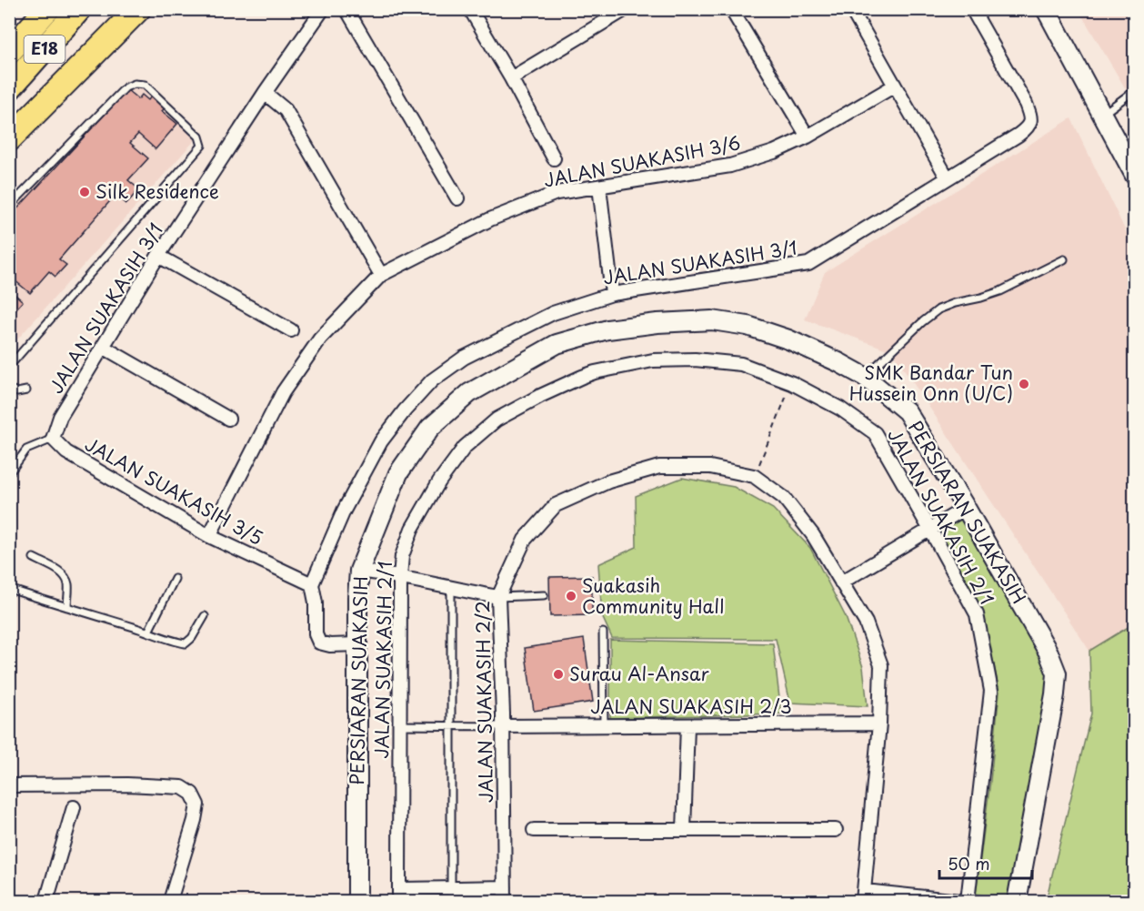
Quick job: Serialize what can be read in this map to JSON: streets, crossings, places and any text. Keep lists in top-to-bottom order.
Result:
{
  "streets": {
    "highway": ["E18"],
    "street": [
      "JALAN SUAKASIH 3/6",
      "JALAN SUAKASIH 3/1",
      "JALAN SUAKASIH 3/5",
      "PERSIARAN SUAKASIH",
      "JALAN SUAKASIH 2/1",
      "JALAN SUAKASIH 2/2",
      "JALAN SUAKASIH 2/3"
    ]
  },
  "crossings": [
    ["JALAN SUAKASIH 3/6", "JALAN SUAKASIH 3/5"],
    ["JALAN SUAKASIH 3/1", "JALAN SUAKASIH 3/5"],
    ["JALAN SUAKASIH 2/1", "JALAN SUAKASIH 2/2"],
    ["JALAN SUAKASIH 2/2", "JALAN SUAKASIH 2/3"]
  ],
  "places": [
    "Silk Residence",
    "SMK Bandar Tun Hussein Onn (U/C)",
    "Suakasih Community Hall",
    "Surau Al-Ansar"
  ],
  "scale_bar": "50 m"
}
